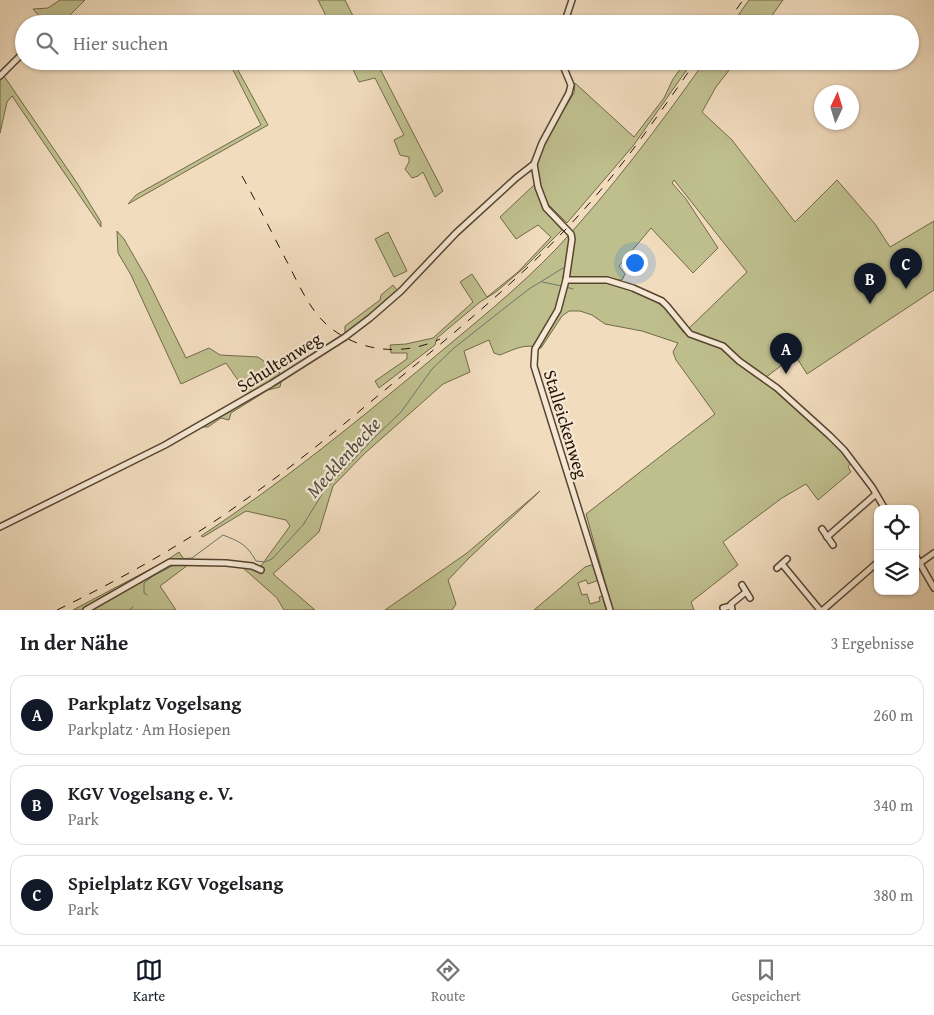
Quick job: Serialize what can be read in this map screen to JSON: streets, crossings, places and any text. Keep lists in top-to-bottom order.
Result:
{
  "streets": {
    "street": ["Schultenweg", "Stalleickenweg"]
  },
  "crossings": [
    ["Schultenweg", "Stalleickenweg"]
  ],
  "water": ["Mecklenbecke"],
  "north": "top",
  "page": {
    "search": "Hier suchen",
    "pins": ["C", "B", "A"],
    "heading": ["In der Nähe", "3 Ergebnisse"],
    "list": [
      {
        "mark": "A",
        "name": "Parkplatz Vogelsang",
        "note": "Parkplatz · Am Hosiepen",
        "value": "260 m"
      },
      {
        "mark": "B",
        "name": "KGV Vogelsang e. V.",
        "note": "Park",
        "value": "340 m"
      },
      {
        "mark": "C",
        "name": "Spielplatz KGV Vogelsang",
        "note": "Park",
        "value": "380 m"
      }
    ],
    "nav": ["Karte", "Route", "Gespeichert"]
  }
}
